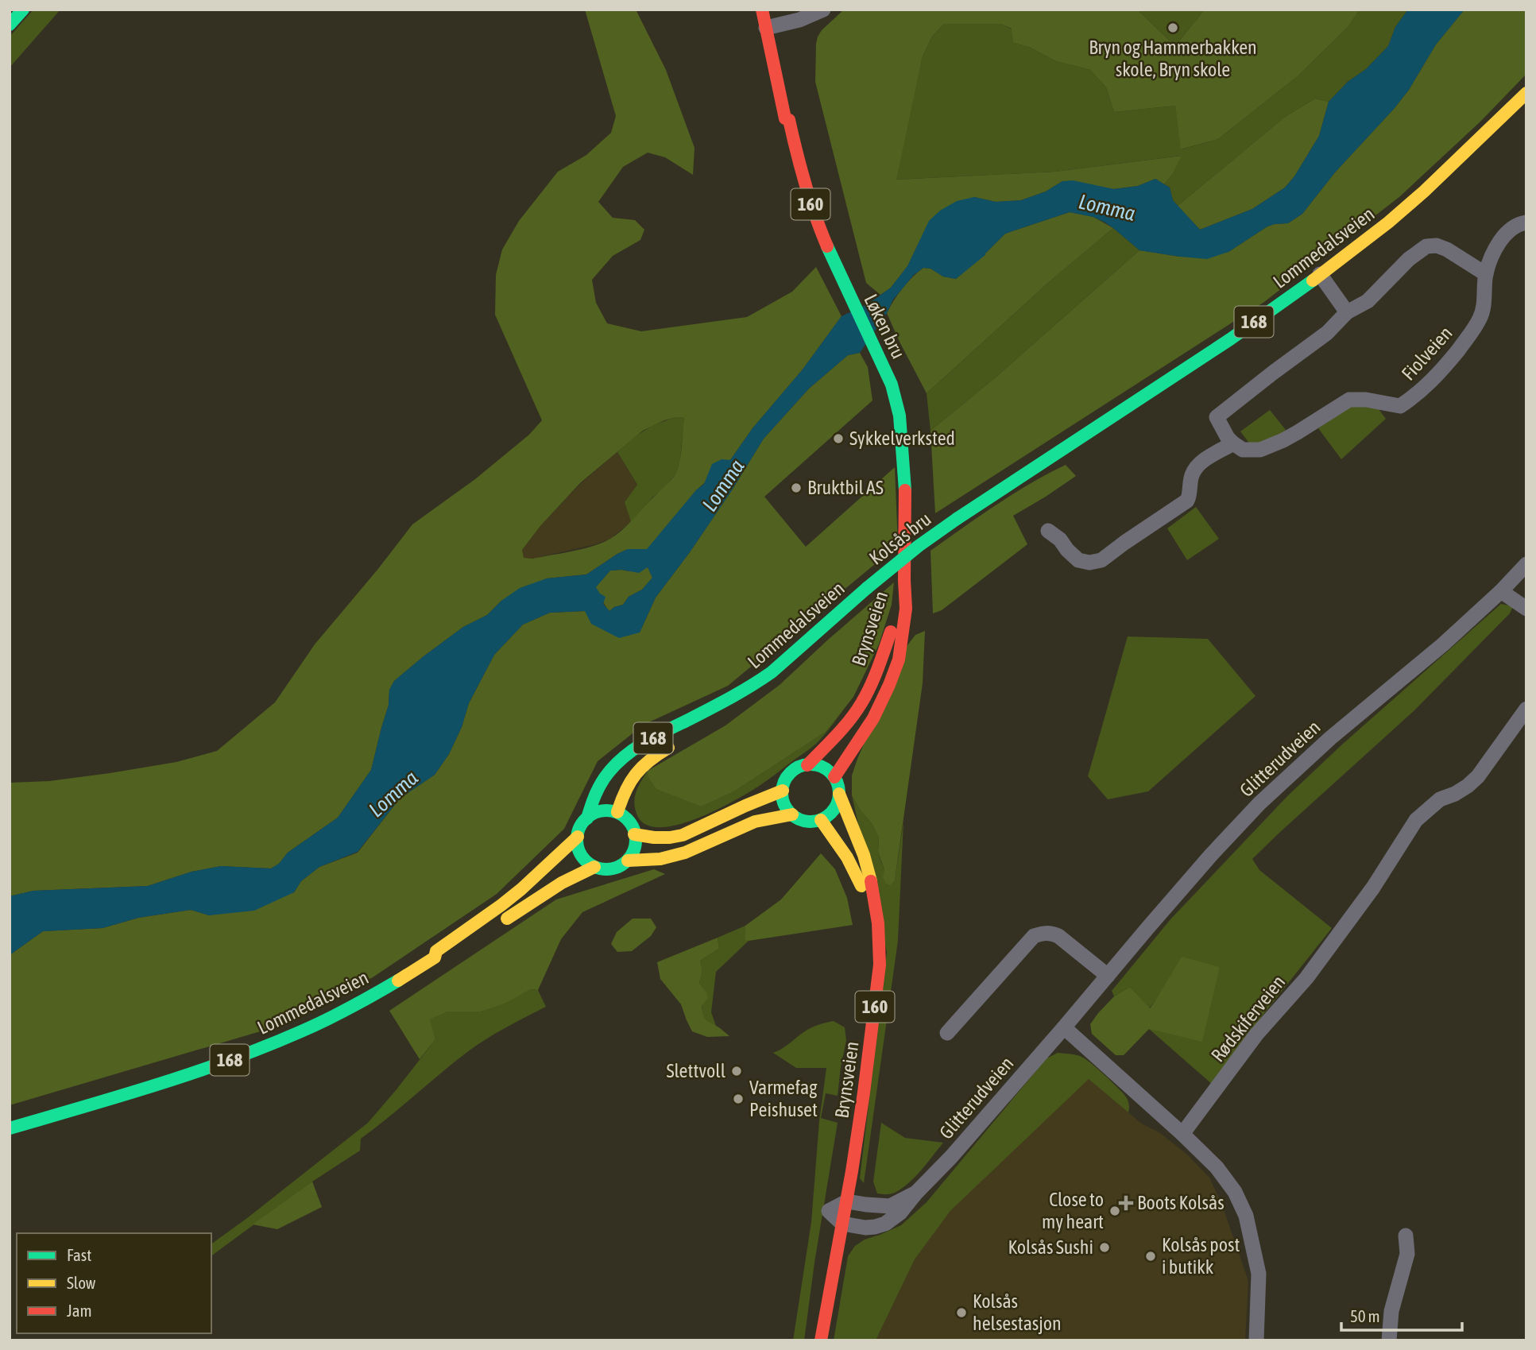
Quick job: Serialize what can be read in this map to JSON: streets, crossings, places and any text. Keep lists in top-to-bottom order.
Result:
{
  "streets": {
    "main road": [
      "160",
      "Lommedalsveien",
      "168",
      "Løken bru",
      "Kolsås bru",
      "Brynsveien"
    ],
    "street": ["Fiolveien", "Glitterudveien", "Rødskiferveien"]
  },
  "crossings": [
    ["160", "Løken bru"],
    ["160", "Brynsveien"],
    ["Lommedalsveien", "168"],
    ["Lommedalsveien", "Kolsås bru"],
    ["Løken bru", "Brynsveien"],
    ["Brynsveien", "Glitterudveien"]
  ],
  "water": ["Lomma"],
  "places": {
    "other": [
      "Bryn og Hammerbakken skole, Bryn skole",
      "Sykkelverksted",
      "Bruktbil AS",
      "Slettvoll",
      "Varmefag Peishuset",
      "Close to my heart",
      "Kolsås Sushi",
      "Kolsås post i butikk",
      "Kolsås helsestasjon"
    ],
    "health": ["Boots Kolsås"]
  },
  "legend": ["Fast", "Slow", "Jam"],
  "scale_bar": "50 m"
}
